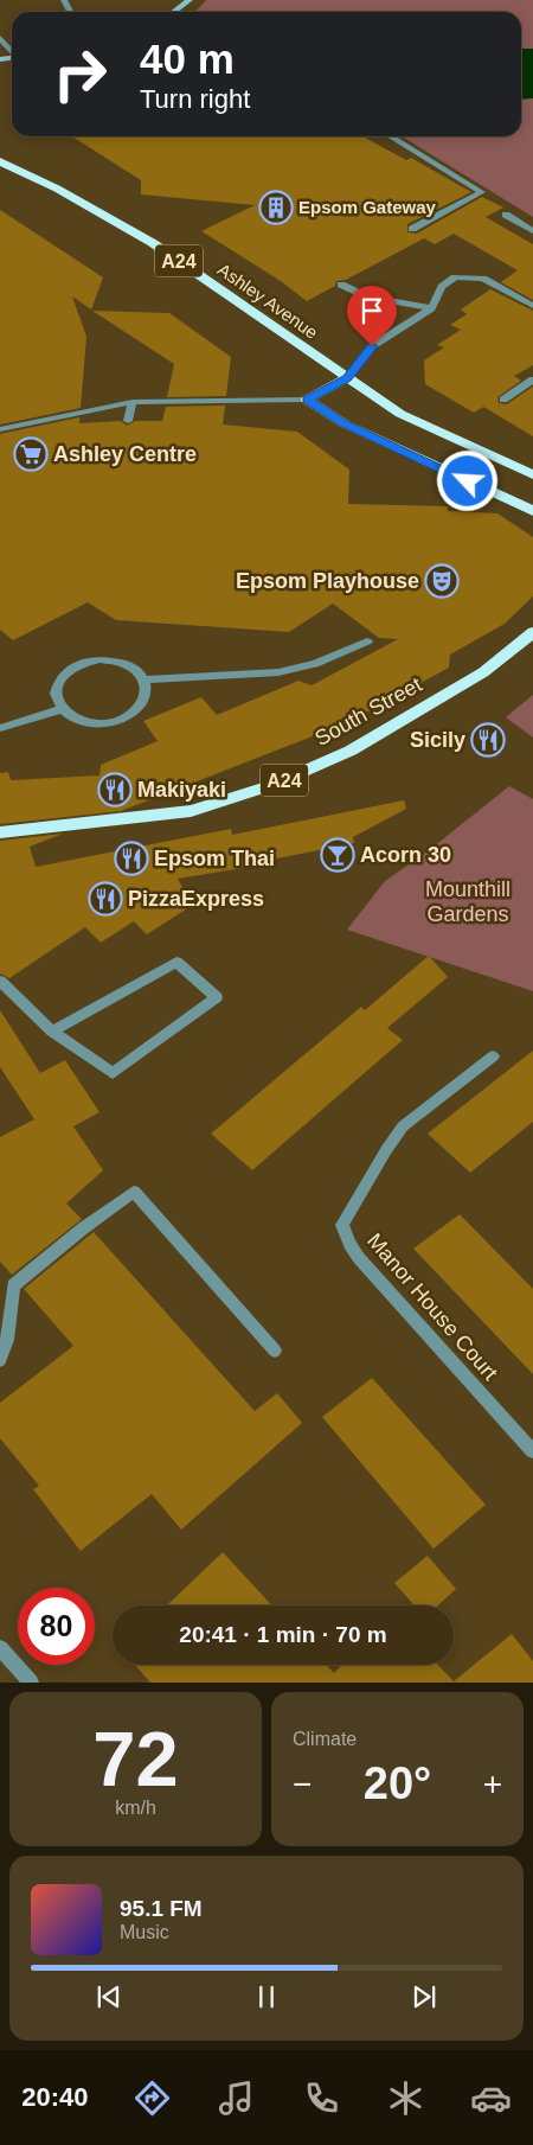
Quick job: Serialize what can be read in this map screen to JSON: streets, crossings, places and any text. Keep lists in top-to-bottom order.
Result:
{
  "streets": {
    "highway": ["A24", "Ashley Avenue", "South Street"],
    "street": ["Manor House Court"]
  },
  "parks": ["Mounthill Gardens"],
  "places": {
    "building": ["Epsom Gateway"],
    "supermarket": ["Ashley Centre"],
    "theatre": ["Epsom Playhouse"],
    "restaurant": [
      "Sicily",
      "Makiyaki",
      "Epsom Thai",
      "PizzaExpress"
    ],
    "bar": ["Acorn 30"]
  },
  "page": {
    "turn": ["40 m", "Turn right"],
    "limit": "80",
    "trip": "20:41 · 1 min · 70 m",
    "tile": [
      ["72", "km/h"],
      "Climate"
    ],
    "heat": ["−", "20°", "+"],
    "song": ["95.1 FM", "Music"],
    "tabs": "20:40"
  }
}
